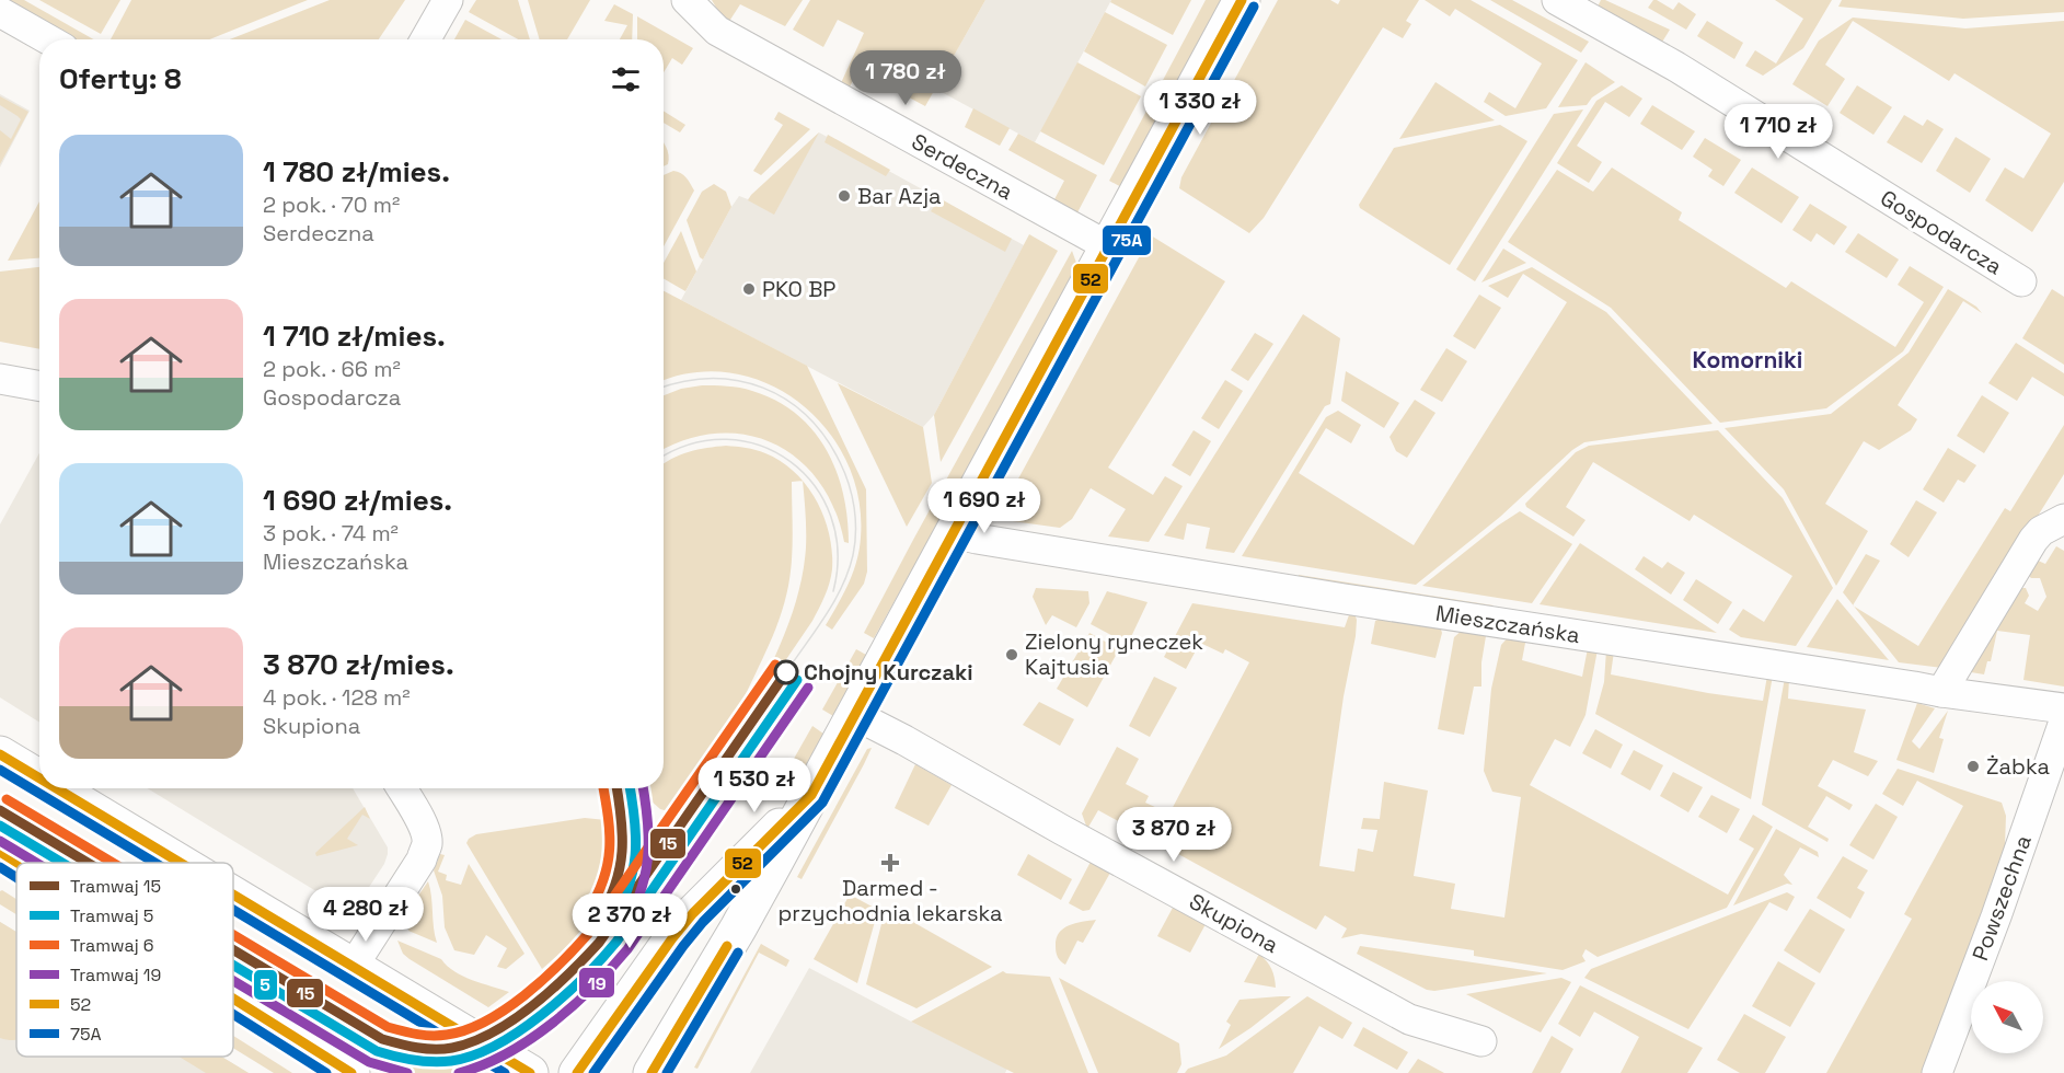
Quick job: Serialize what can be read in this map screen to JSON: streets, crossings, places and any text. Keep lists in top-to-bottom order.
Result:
{
  "streets": {
    "street": [
      "Serdeczna",
      "Gospodarcza",
      "Mieszczańska",
      "Powszechna",
      "Skupiona"
    ]
  },
  "districts": ["Komorniki"],
  "places": {
    "other": [
      "Bar Azja",
      "PKO BP",
      "Zielony ryneczek Kajtusia",
      "Chojny Kurczaki",
      "Żabka"
    ],
    "health": ["Darmed - przychodnia lekarska"]
  },
  "lines": [
    "transit line 52",
    "transit line 75A",
    "tram line 6",
    "tram line 15",
    "tram line 5",
    "tram line 19"
  ],
  "legend": [
    "Tramwaj 15",
    "Tramwaj 5",
    "Tramwaj 6",
    "Tramwaj 19",
    "52",
    "75A"
  ],
  "north": "top left",
  "page": {
    "heading": "Oferty: 8",
    "price": [
      "1 780 zł",
      "1 330 zł",
      "1 710 zł",
      "1 690 zł",
      "1 530 zł",
      "3 870 zł",
      "4 280 zł",
      "2 370 zł"
    ],
    "list": [
      {
        "name": "1 780 zł/mies.",
        "note": "2 pok. · 70 m² · Serdeczna"
      },
      {
        "name": "1 710 zł/mies.",
        "note": "2 pok. · 66 m² · Gospodarcza"
      },
      {
        "name": "1 690 zł/mies.",
        "note": "3 pok. · 74 m² · Mieszczańska"
      },
      {
        "name": "3 870 zł/mies.",
        "note": "4 pok. · 128 m² · Skupiona"
      }
    ]
  }
}
